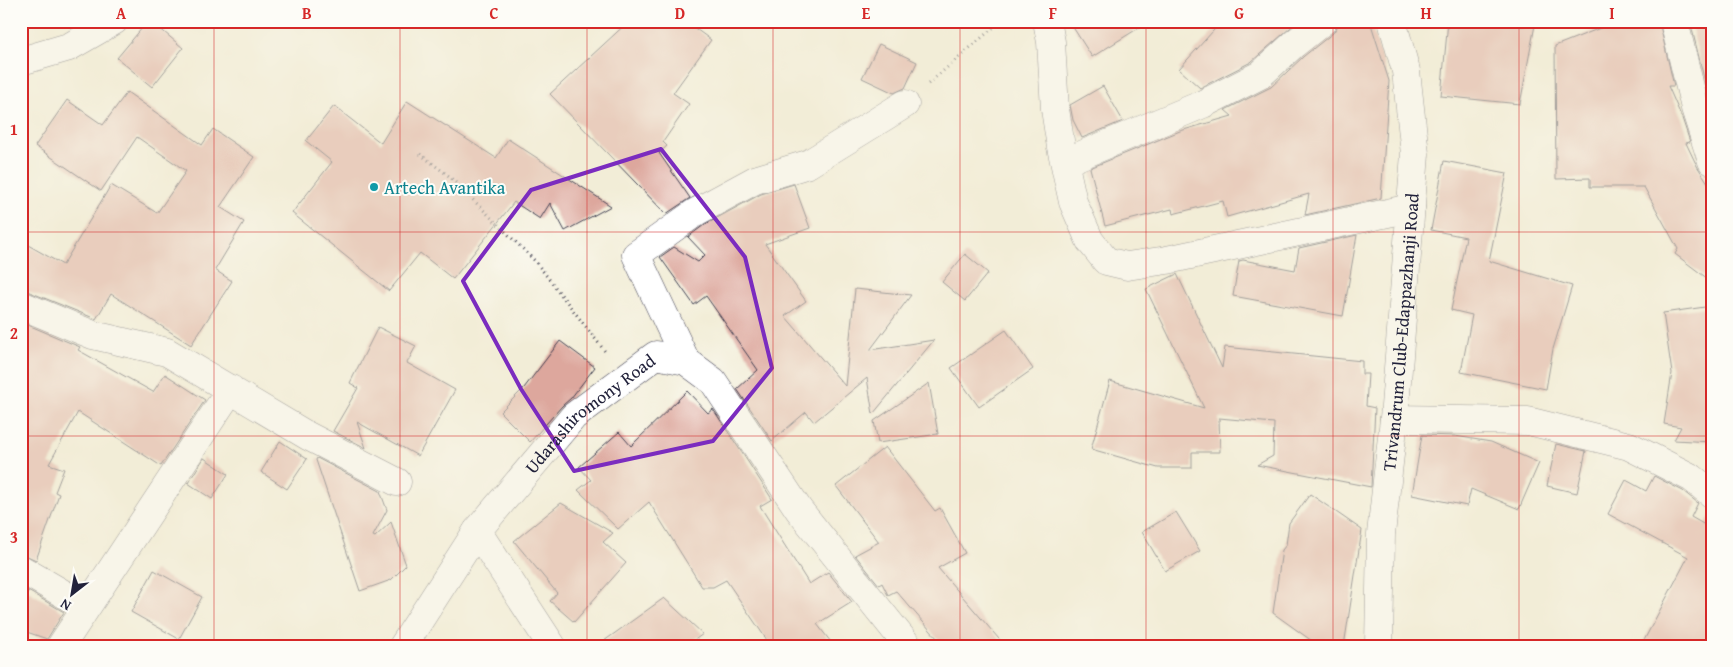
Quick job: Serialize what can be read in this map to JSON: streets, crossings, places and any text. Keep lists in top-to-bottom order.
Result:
{
  "streets": {
    "street": ["Trivandrum Club-Edappazhanji Road", "Udarashiromony Road"]
  },
  "places": ["Artech Avantika"],
  "north": "bottom left",
  "grid": {
    "columns": [
      "A",
      "B",
      "C",
      "D",
      "E",
      "F",
      "G",
      "H",
      "I"
    ],
    "rows": ["1", "2", "3"]
  }
}
